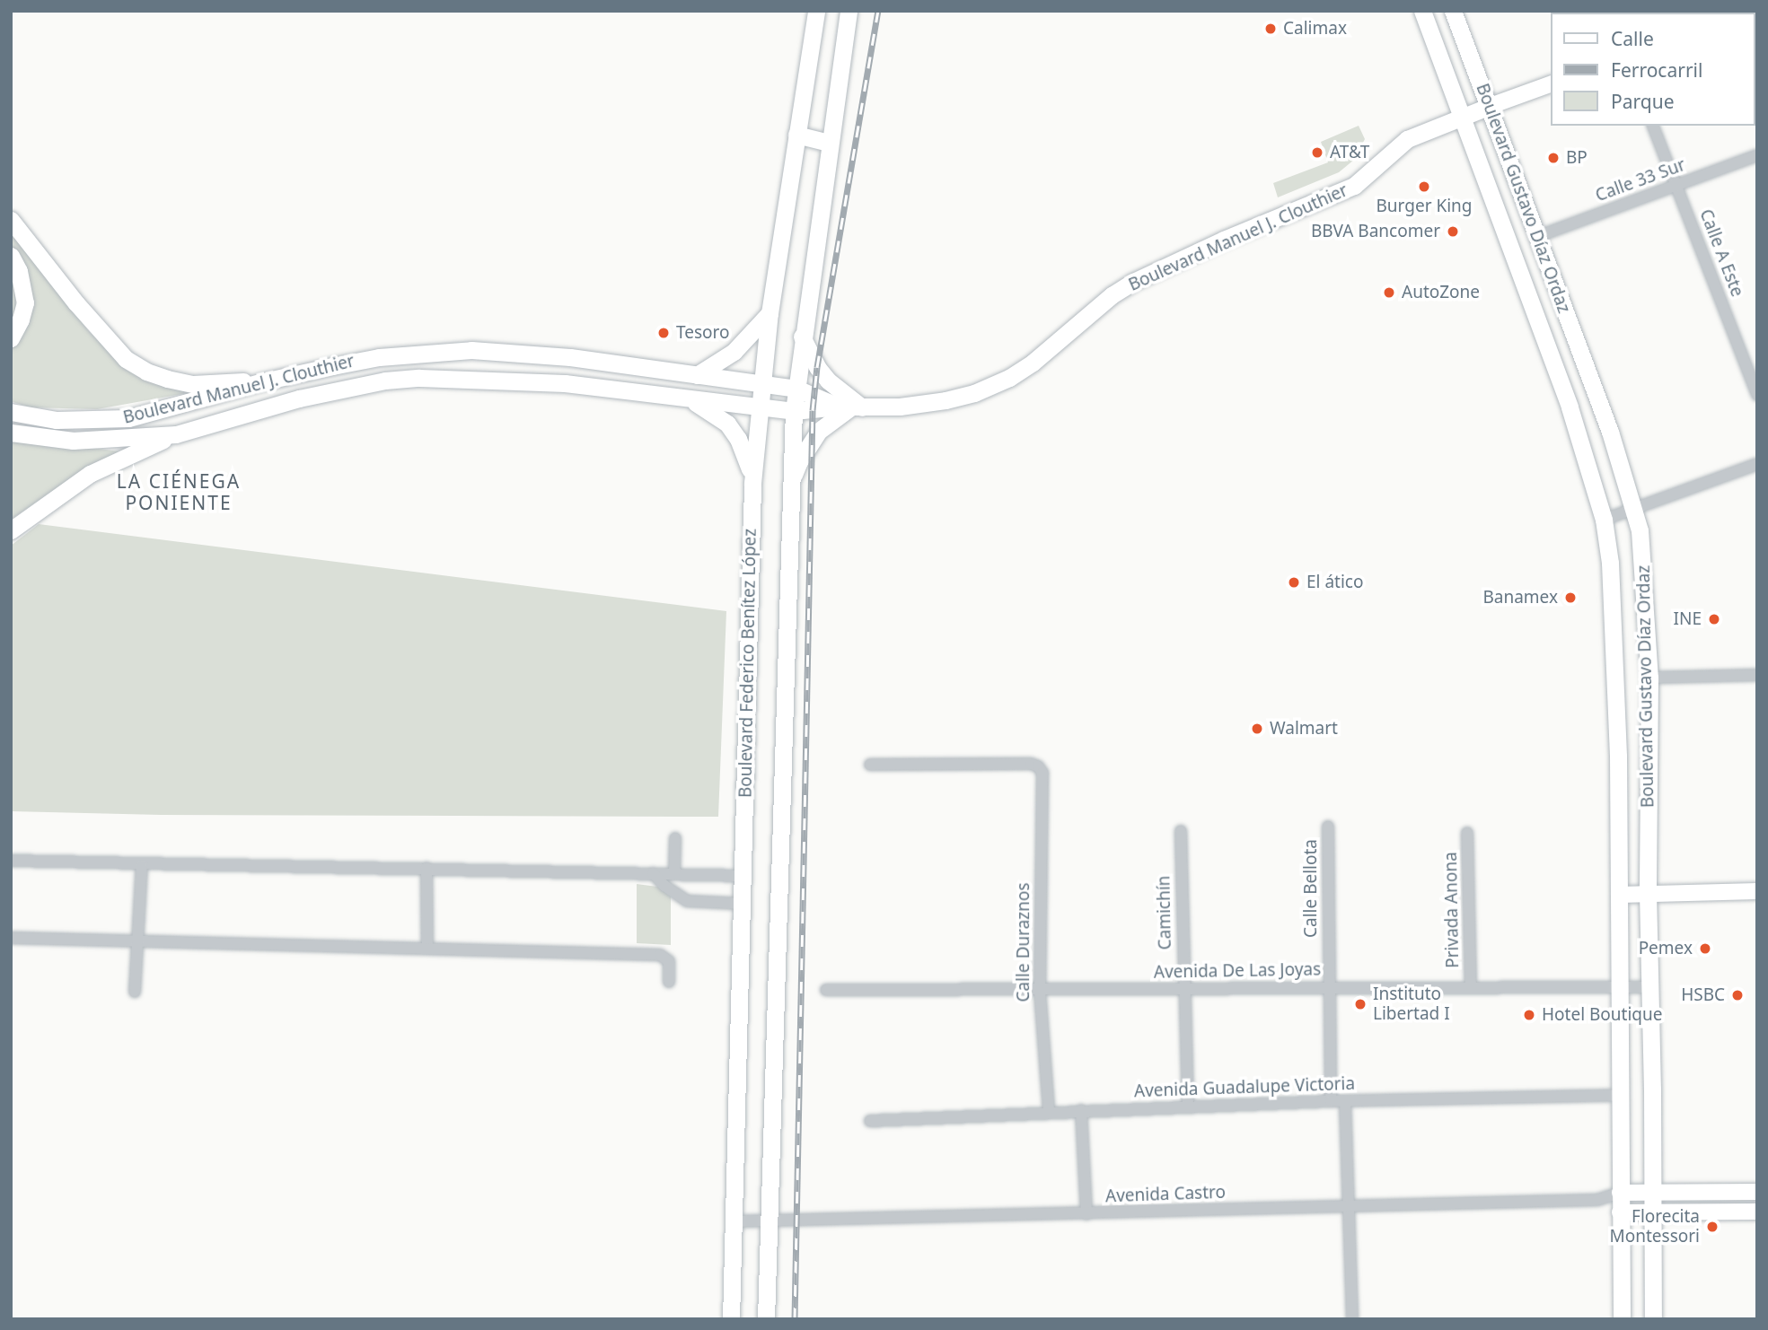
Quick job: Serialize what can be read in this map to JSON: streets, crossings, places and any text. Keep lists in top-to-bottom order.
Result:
{
  "streets": {
    "main road": ["Boulevard Gustavo Díaz Ordaz", "Boulevard Manuel J. Clouthier", "Boulevard Federico Benítez López"],
    "street": [
      "Calle 33 Sur",
      "Calle A Este",
      "Calle Bellota",
      "Privada Anona",
      "Camichín",
      "Calle Duraznos",
      "Avenida De Las Joyas",
      "Avenida Guadalupe Victoria",
      "Avenida Castro"
    ]
  },
  "crossings": [
    ["Calle 33 Sur", "Boulevard Gustavo Díaz Ordaz"],
    ["Calle 33 Sur", "Calle A Este"],
    ["Boulevard Gustavo Díaz Ordaz", "Boulevard Manuel J. Clouthier"],
    ["Boulevard Gustavo Díaz Ordaz", "Avenida De Las Joyas"],
    ["Boulevard Gustavo Díaz Ordaz", "Avenida Guadalupe Victoria"],
    ["Boulevard Gustavo Díaz Ordaz", "Avenida Castro"],
    ["Boulevard Manuel J. Clouthier", "Boulevard Federico Benítez López"],
    ["Boulevard Federico Benítez López", "Avenida Castro"],
    ["Calle Bellota", "Avenida De Las Joyas"],
    ["Calle Bellota", "Avenida Guadalupe Victoria"],
    ["Privada Anona", "Avenida De Las Joyas"],
    ["Camichín", "Avenida De Las Joyas"],
    ["Camichín", "Avenida Guadalupe Victoria"],
    ["Calle Duraznos", "Avenida De Las Joyas"],
    ["Calle Duraznos", "Avenida Guadalupe Victoria"]
  ],
  "districts": ["LA CIÉNEGA PONIENTE"],
  "places": [
    "Calimax",
    "AT&T",
    "BP",
    "Burger King",
    "BBVA Bancomer",
    "AutoZone",
    "Tesoro",
    "El ático",
    "Banamex",
    "INE",
    "Walmart",
    "Pemex",
    "HSBC",
    "Instituto Libertad I",
    "Hotel Boutique",
    "Florecita Montessori"
  ],
  "legend": ["Calle", "Ferrocarril", "Parque"]
}
